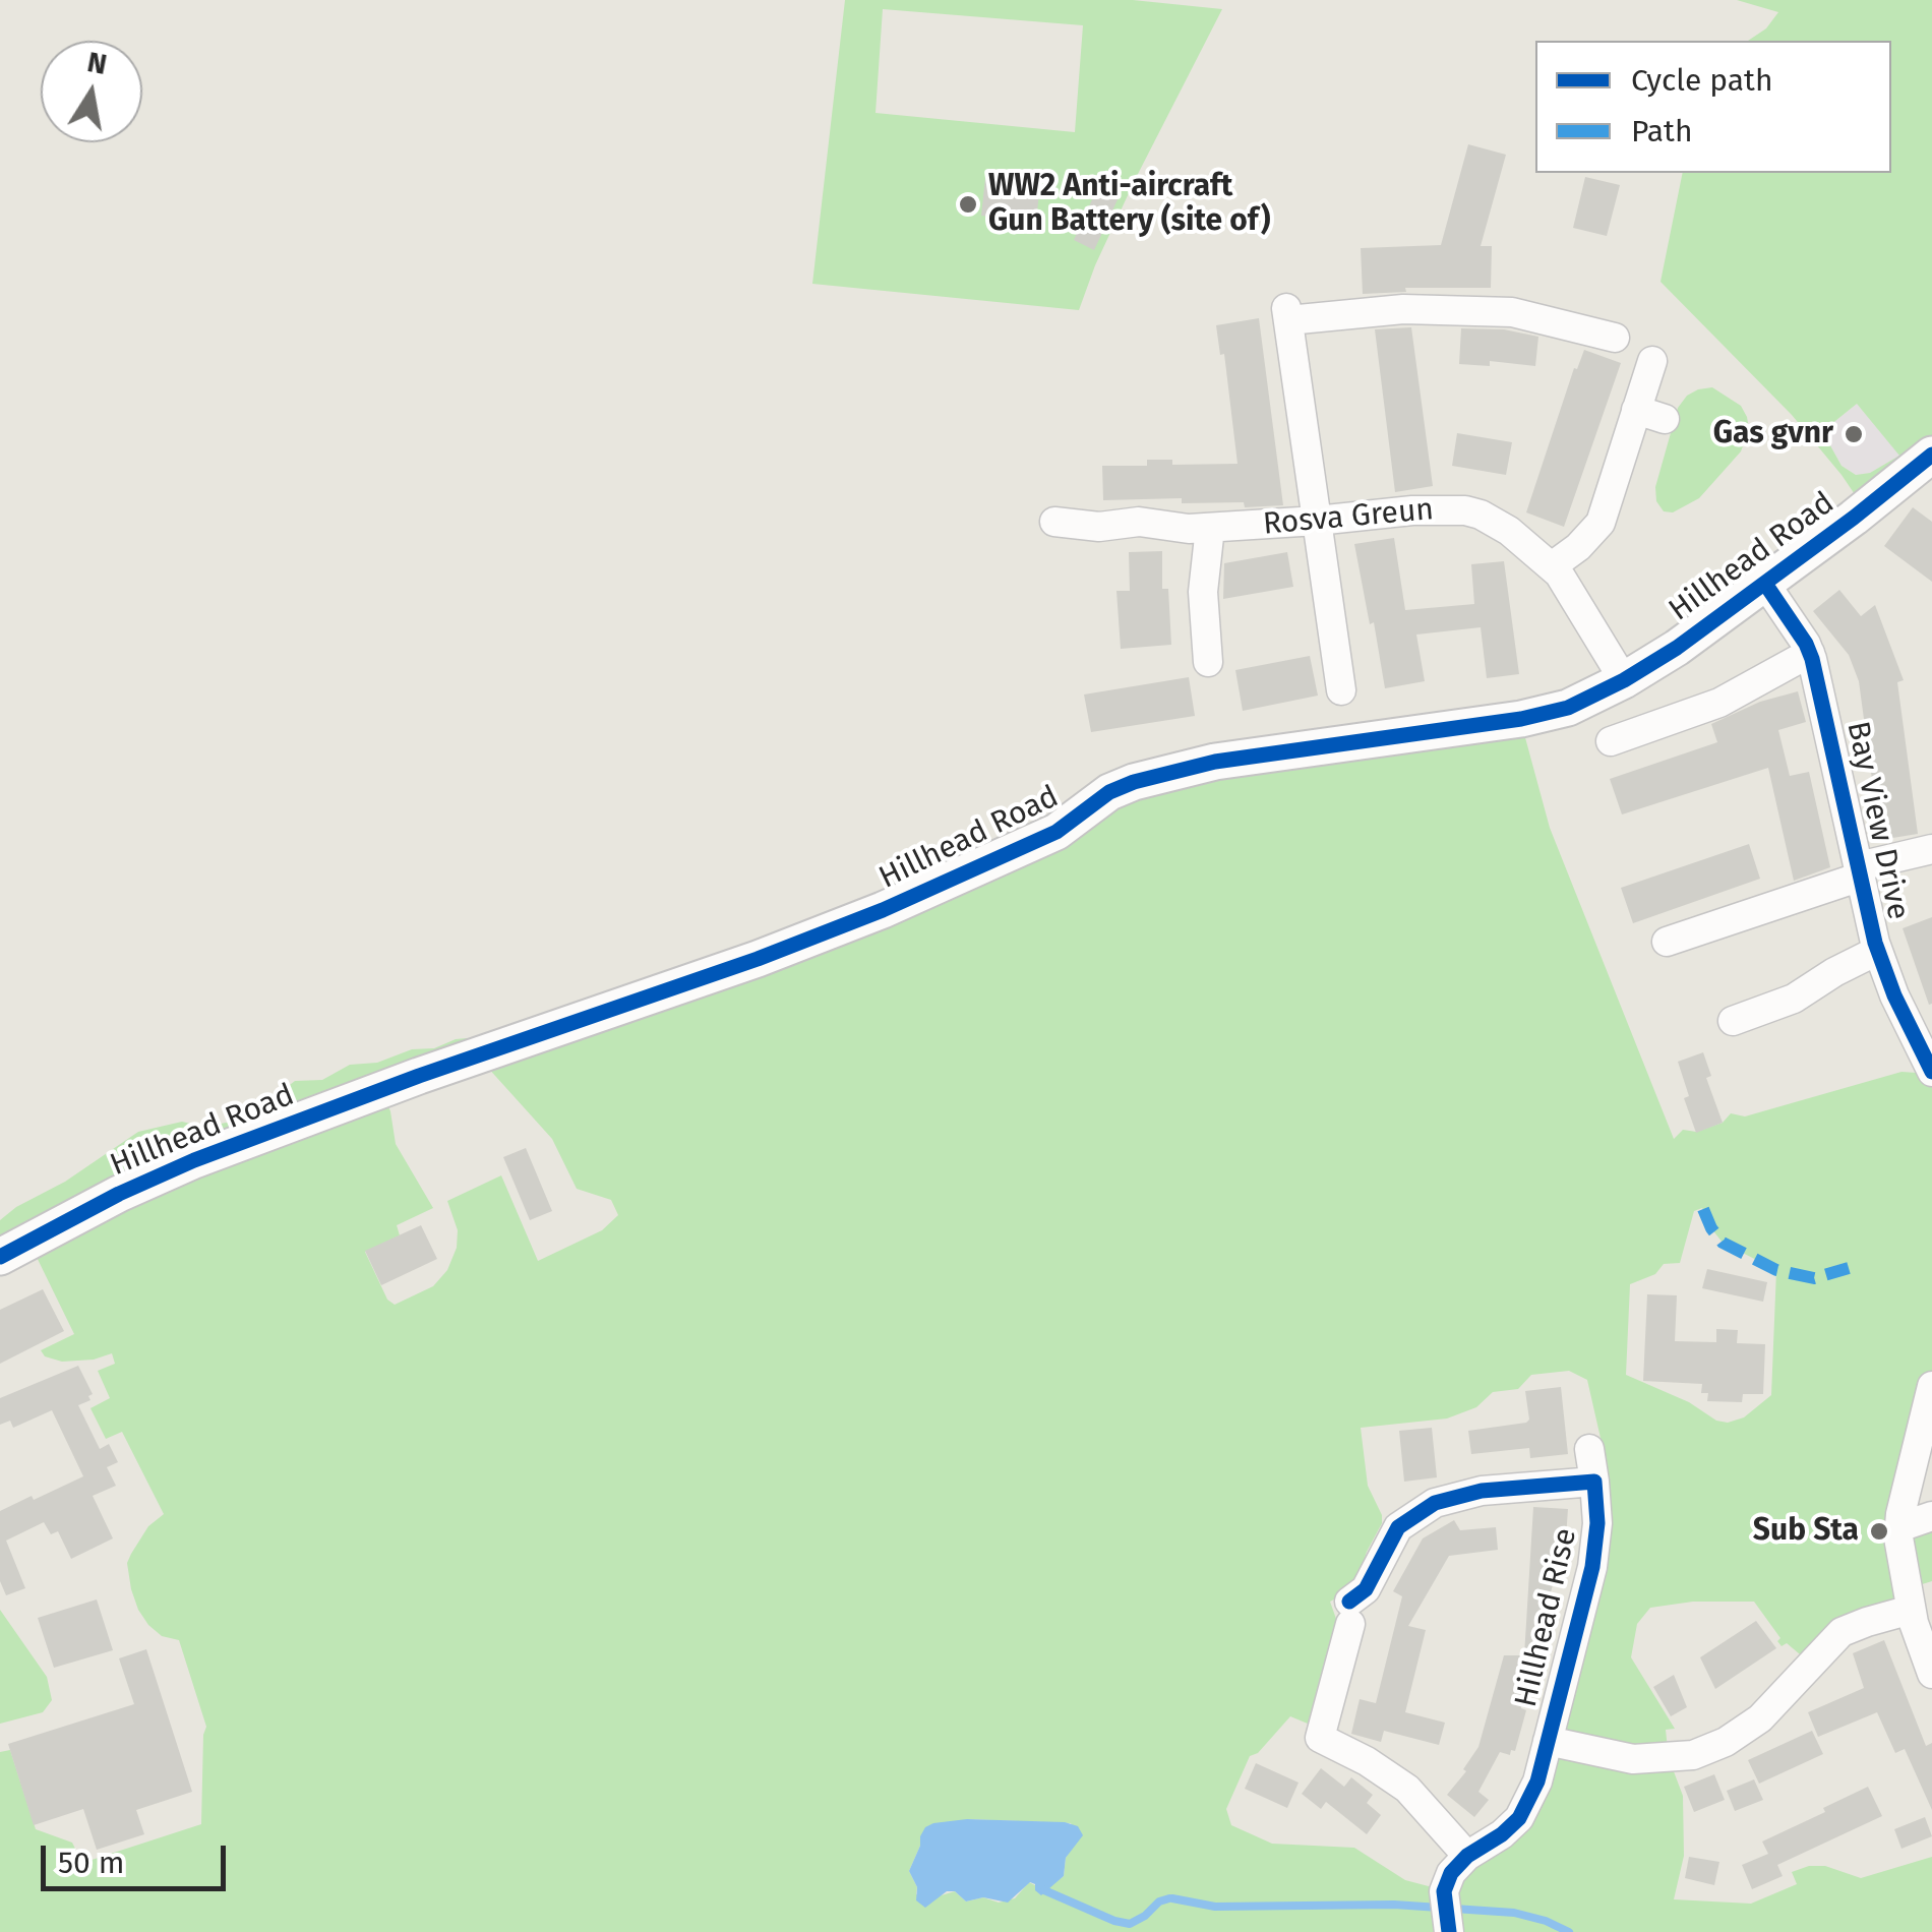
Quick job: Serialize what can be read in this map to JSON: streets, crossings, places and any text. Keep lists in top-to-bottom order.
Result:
{
  "streets": {
    "street": [
      "Rosva Greun",
      "Hillhead Road",
      "Bay View Drive",
      "Hillhead Rise"
    ]
  },
  "crossings": [
    ["Rosva Greun", "Hillhead Road"],
    ["Hillhead Road", "Bay View Drive"]
  ],
  "places": ["WW2 Anti-aircraft Gun Battery (site of)", "Gas gvnr", "Sub Sta"],
  "legend": ["Cycle path", "Path"],
  "scale_bar": "50 m",
  "north": "top"
}
